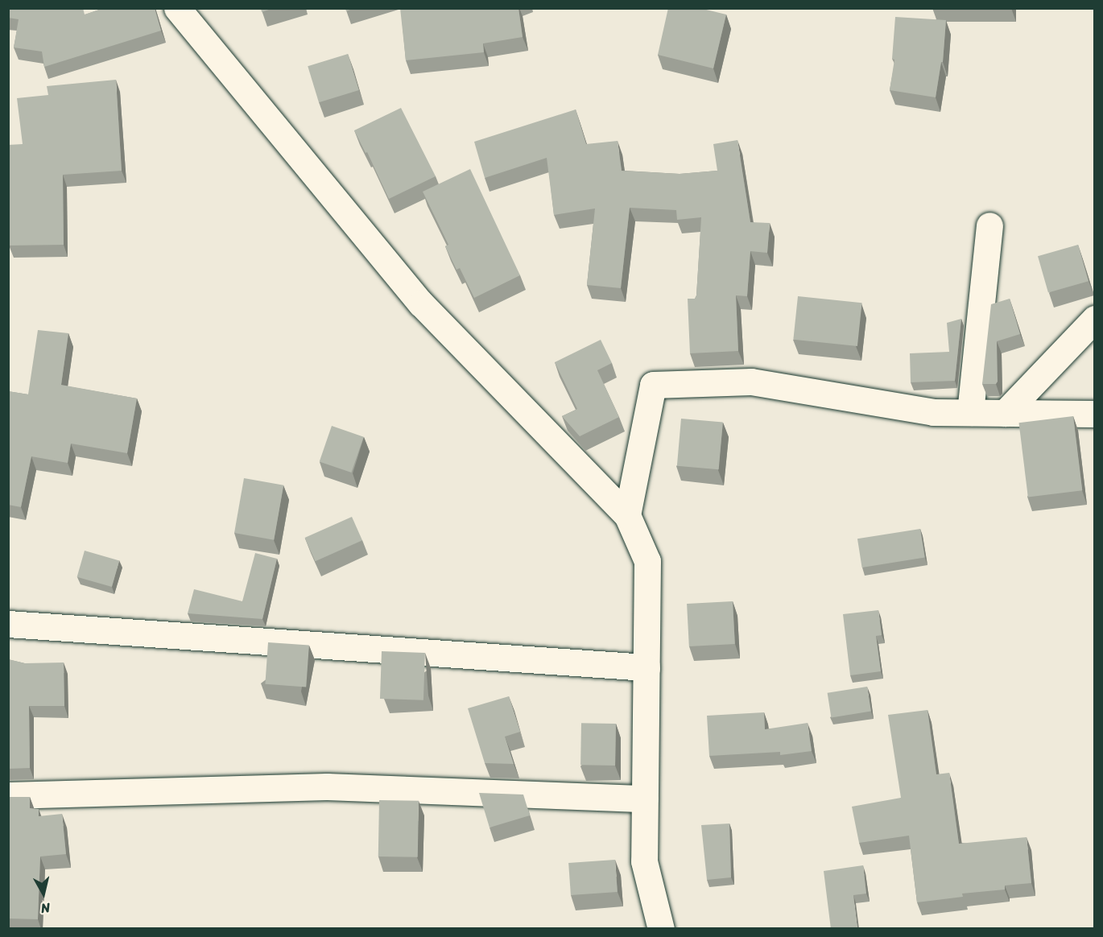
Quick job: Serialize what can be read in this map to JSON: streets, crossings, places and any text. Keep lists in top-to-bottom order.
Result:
{
  "north": "bottom"
}
